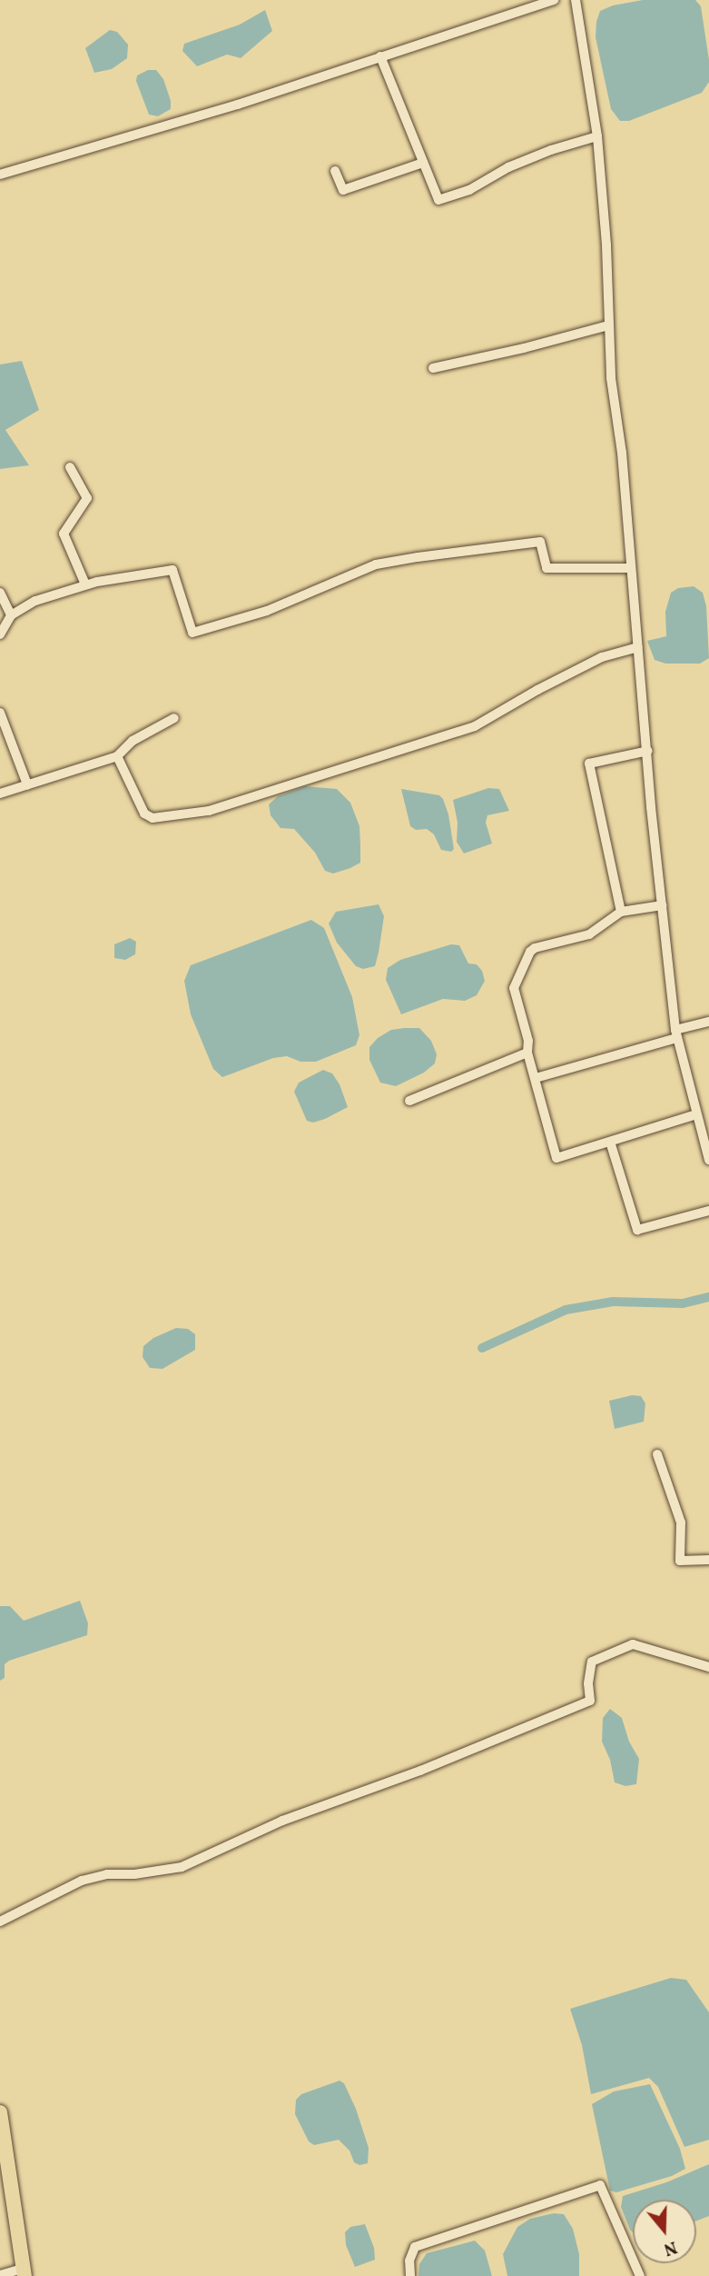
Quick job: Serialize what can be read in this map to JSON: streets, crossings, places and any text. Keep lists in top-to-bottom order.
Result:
{
  "north": "bottom"
}
